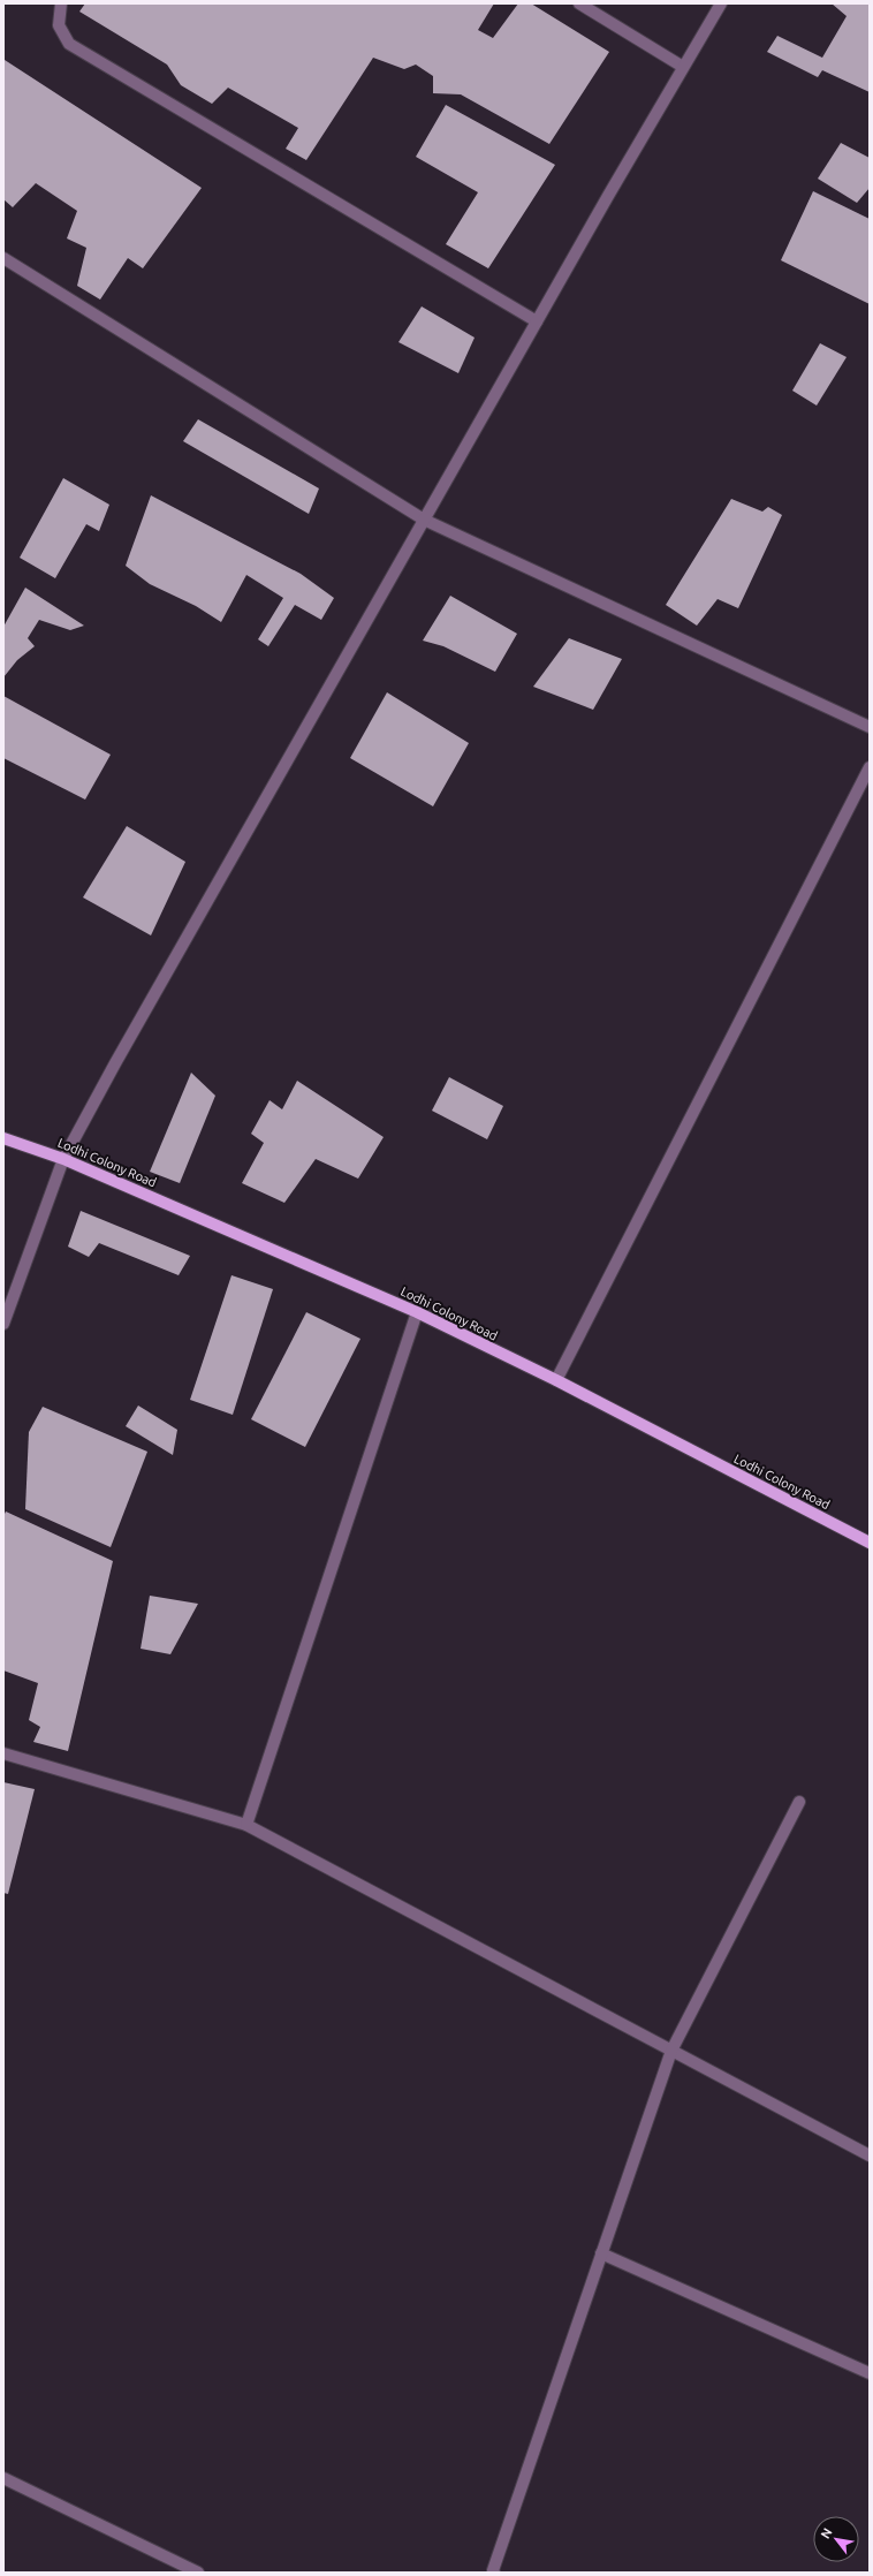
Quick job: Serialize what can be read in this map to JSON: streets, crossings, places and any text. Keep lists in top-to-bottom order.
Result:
{
  "streets": {
    "main road": ["Lodhi Colony Road"]
  },
  "north": "top left"
}
